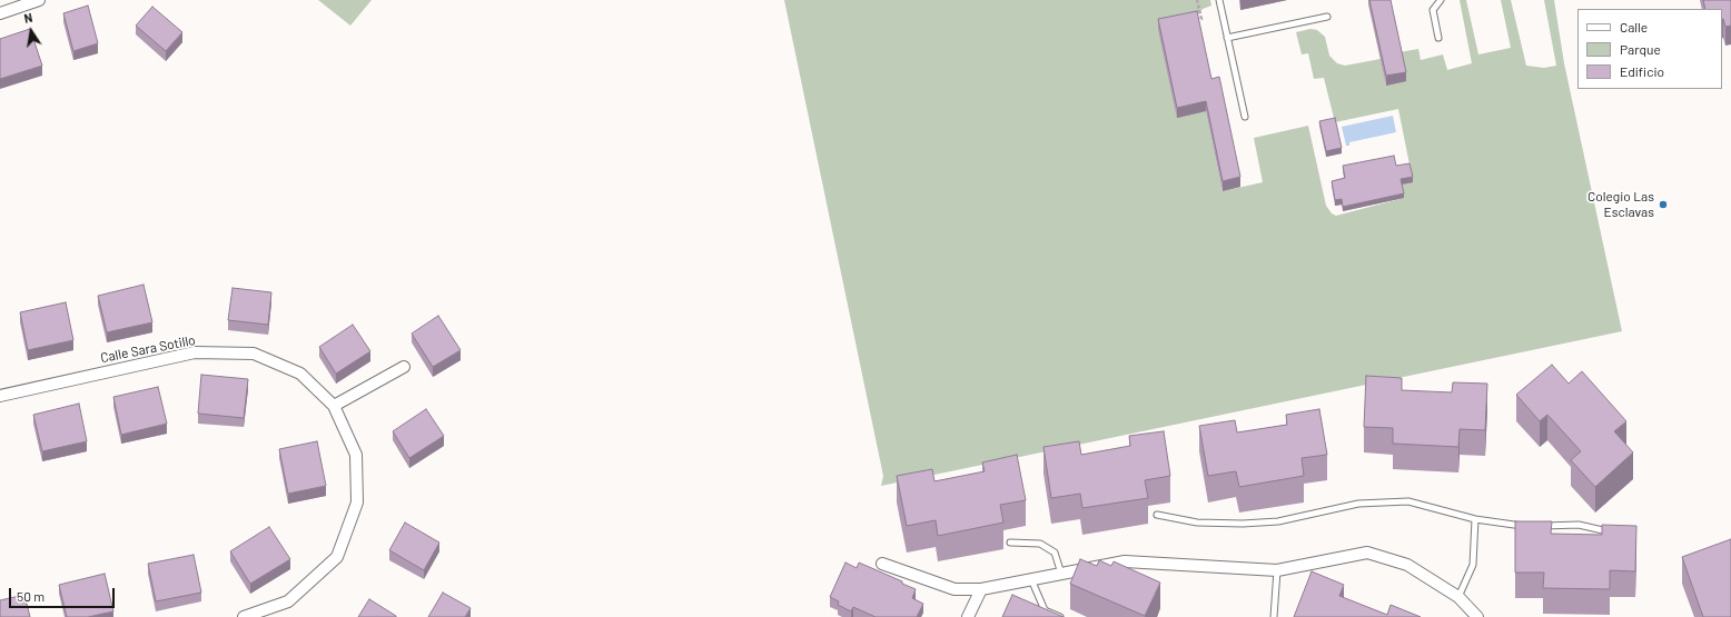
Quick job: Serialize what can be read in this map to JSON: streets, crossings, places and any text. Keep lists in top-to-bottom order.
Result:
{
  "streets": {
    "street": ["Calle Sara Sotillo"]
  },
  "places": ["Colegio Las Esclavas"],
  "legend": ["Calle", "Parque", "Edificio"],
  "scale_bar": "50 m",
  "north": "top"
}
